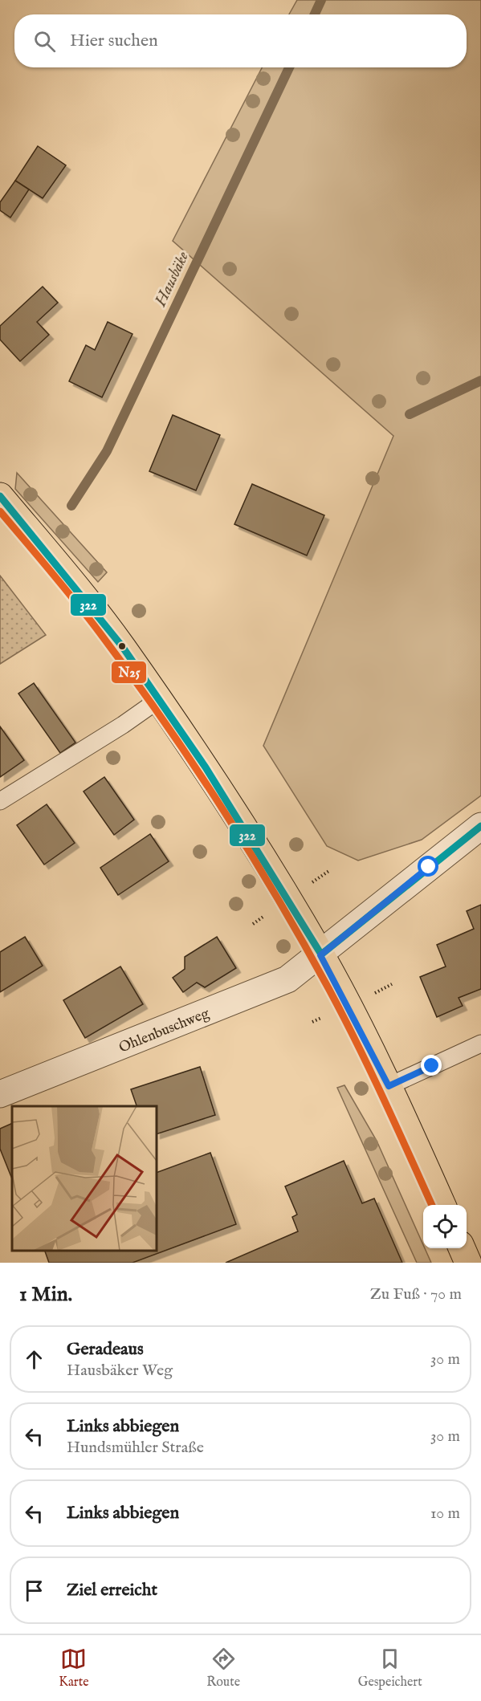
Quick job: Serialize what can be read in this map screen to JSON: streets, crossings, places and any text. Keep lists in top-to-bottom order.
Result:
{
  "streets": {
    "street": ["Ohlenbuschweg"]
  },
  "water": ["Hausbäke"],
  "lines": ["transit line 322", "transit line N25"],
  "page": {
    "search": "Hier suchen",
    "heading": ["1 Min.", "Zu Fuß · 70 m"],
    "list": [
      ["Geradeaus", "Hausbäker Weg", "30 m"],
      ["Links abbiegen", "Hundsmühler Straße", "30 m"],
      ["Links abbiegen", "10 m"],
      "Ziel erreicht"
    ],
    "nav": ["Karte", "Route", "Gespeichert"]
  }
}
